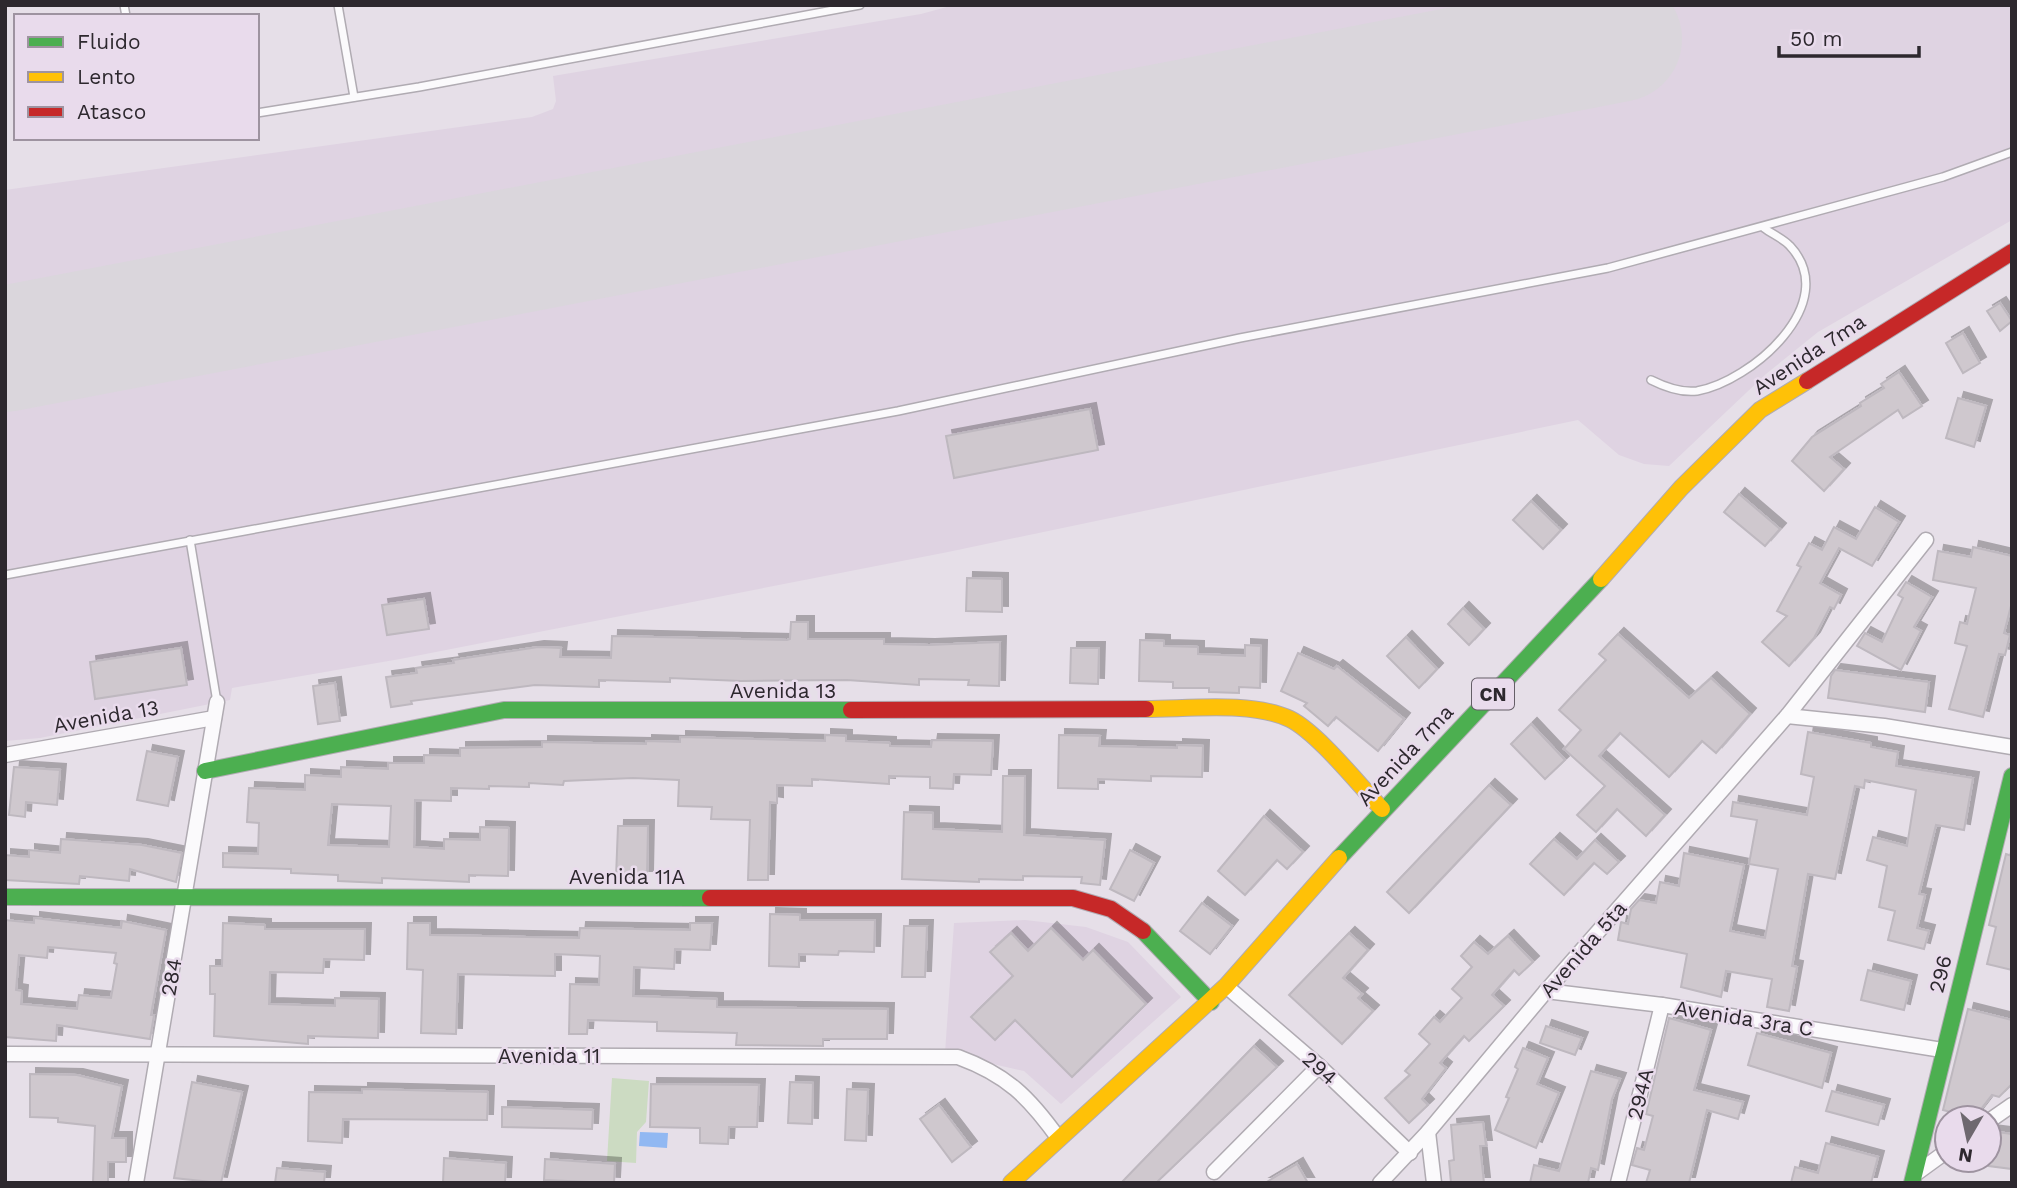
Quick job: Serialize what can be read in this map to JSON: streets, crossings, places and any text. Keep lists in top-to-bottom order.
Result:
{
  "streets": {
    "main road": [
      "Avenida 7ma",
      "Avenida 13",
      "CN",
      "Avenida 11A",
      "296"
    ],
    "street": [
      "Avenida 5ta",
      "284",
      "Avenida 3ra C",
      "Avenida 11",
      "294",
      "294A"
    ]
  },
  "crossings": [
    ["Avenida 7ma", "Avenida 13"],
    ["Avenida 7ma", "Avenida 11A"],
    ["Avenida 7ma", "Avenida 11"],
    ["Avenida 7ma", "294"],
    ["Avenida 13", "284"],
    ["Avenida 11A", "284"],
    ["Avenida 5ta", "Avenida 3ra C"],
    ["Avenida 5ta", "294"],
    ["296", "Avenida 3ra C"],
    ["284", "Avenida 11"],
    ["Avenida 3ra C", "294A"]
  ],
  "legend": ["Fluido", "Lento", "Atasco"],
  "scale_bar": "50 m",
  "north": "bottom"
}
